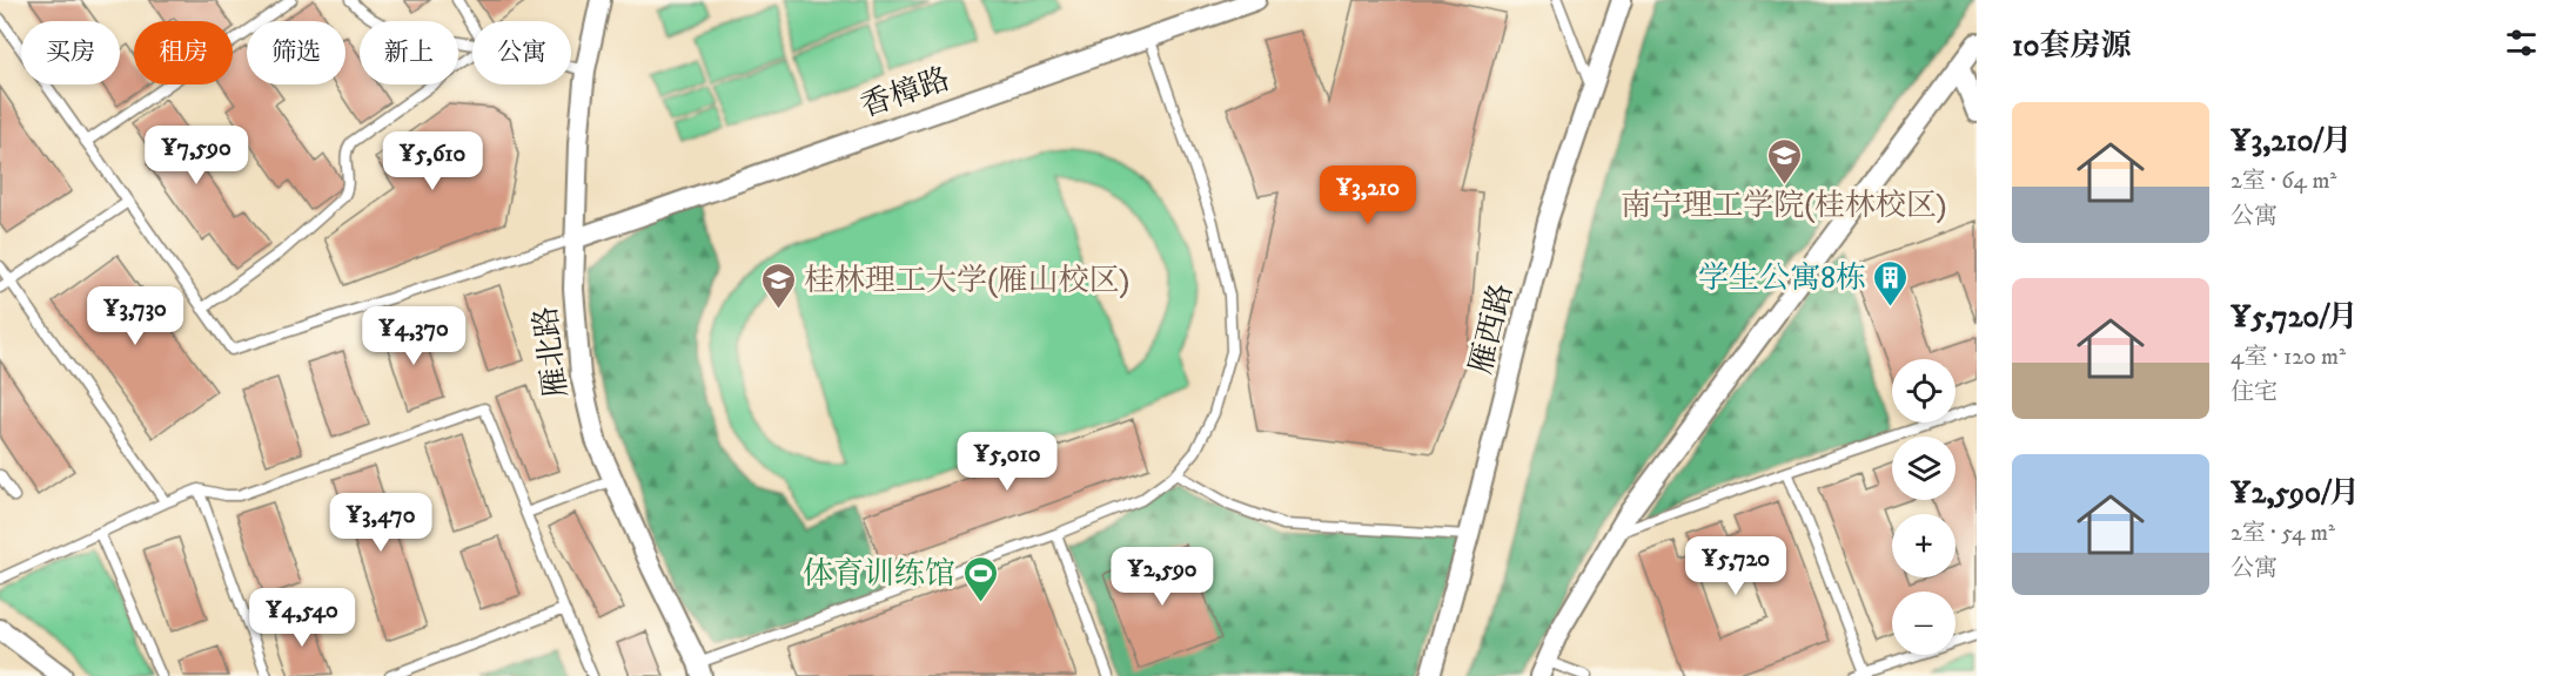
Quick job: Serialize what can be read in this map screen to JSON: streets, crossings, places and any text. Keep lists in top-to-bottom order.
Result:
{
  "streets": {
    "street": ["香樟路", "雁西路", "雁北路"]
  },
  "crossings": [
    ["香樟路", "雁北路"]
  ],
  "places": {
    "school or university": ["南宁理工学院(桂林校区)", "桂林理工大学(雁山校区)"],
    "building": ["学生公寓8栋"],
    "sports": ["体育训练馆"]
  },
  "page": {
    "heading": "10套房源",
    "chip": [
      "买房",
      "租房",
      "筛选",
      "新上",
      "公寓"
    ],
    "list": [
      {
        "name": "¥3,210/月",
        "note": "2室 · 64 m² · 公寓"
      },
      {
        "name": "¥5,720/月",
        "note": "4室 · 120 m² · 住宅"
      },
      {
        "name": "¥2,590/月",
        "note": "2室 · 54 m² · 公寓"
      }
    ],
    "price": [
      "¥7,590",
      "¥5,610",
      "¥3,210",
      "¥3,730",
      "¥4,370",
      "¥5,010",
      "¥3,470",
      "¥5,720",
      "¥2,590",
      "¥4,540"
    ],
    "map_buttons": ["+", "−"]
  }
}
